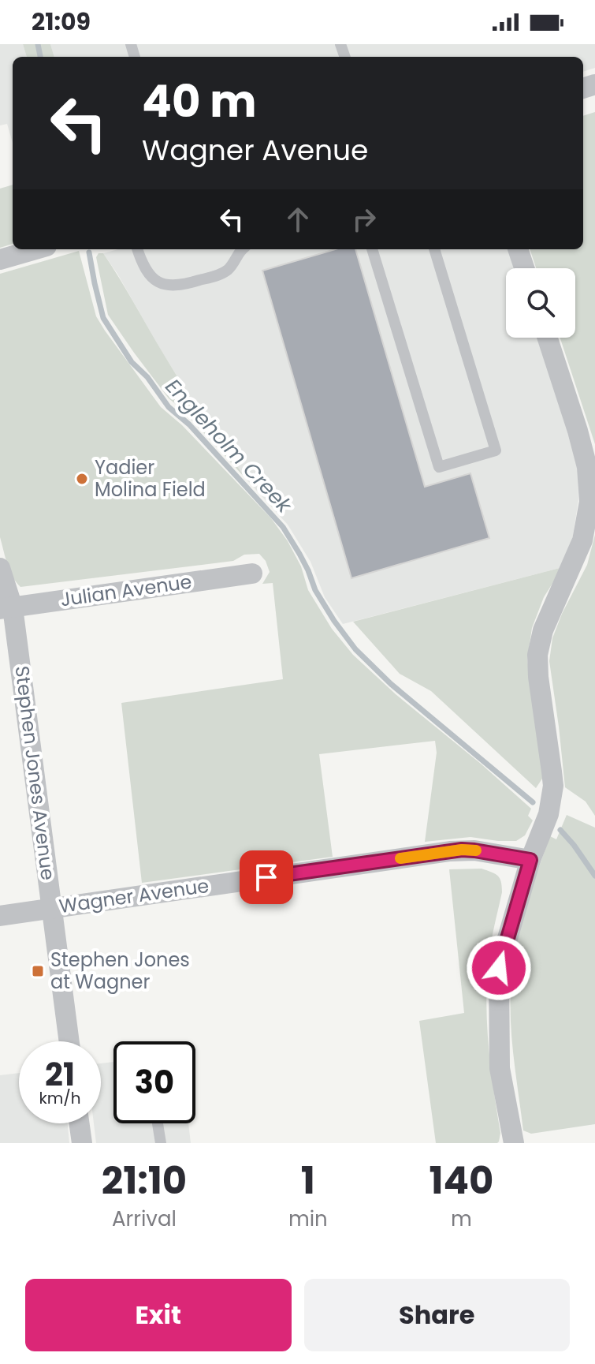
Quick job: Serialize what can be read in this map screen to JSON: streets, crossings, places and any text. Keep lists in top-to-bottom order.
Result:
{
  "streets": {
    "street": ["Julian Avenue", "Stephen Jones Avenue", "Wagner Avenue"]
  },
  "crossings": [
    ["Julian Avenue", "Stephen Jones Avenue"],
    ["Stephen Jones Avenue", "Wagner Avenue"]
  ],
  "water": ["Engleholm Creek"],
  "places": {
    "other": ["Yadier Molina Field"],
    "transit": ["Stephen Jones at Wagner"]
  },
  "page": {
    "status": "21:09",
    "turn": ["40 m", "Wagner Avenue"],
    "speed": "21 km/h",
    "limit": "30",
    "eta": [
      "21:10",
      "Arrival",
      "1",
      "min",
      "140",
      "m"
    ],
    "buttons": ["Exit", "Share"]
  }
}
